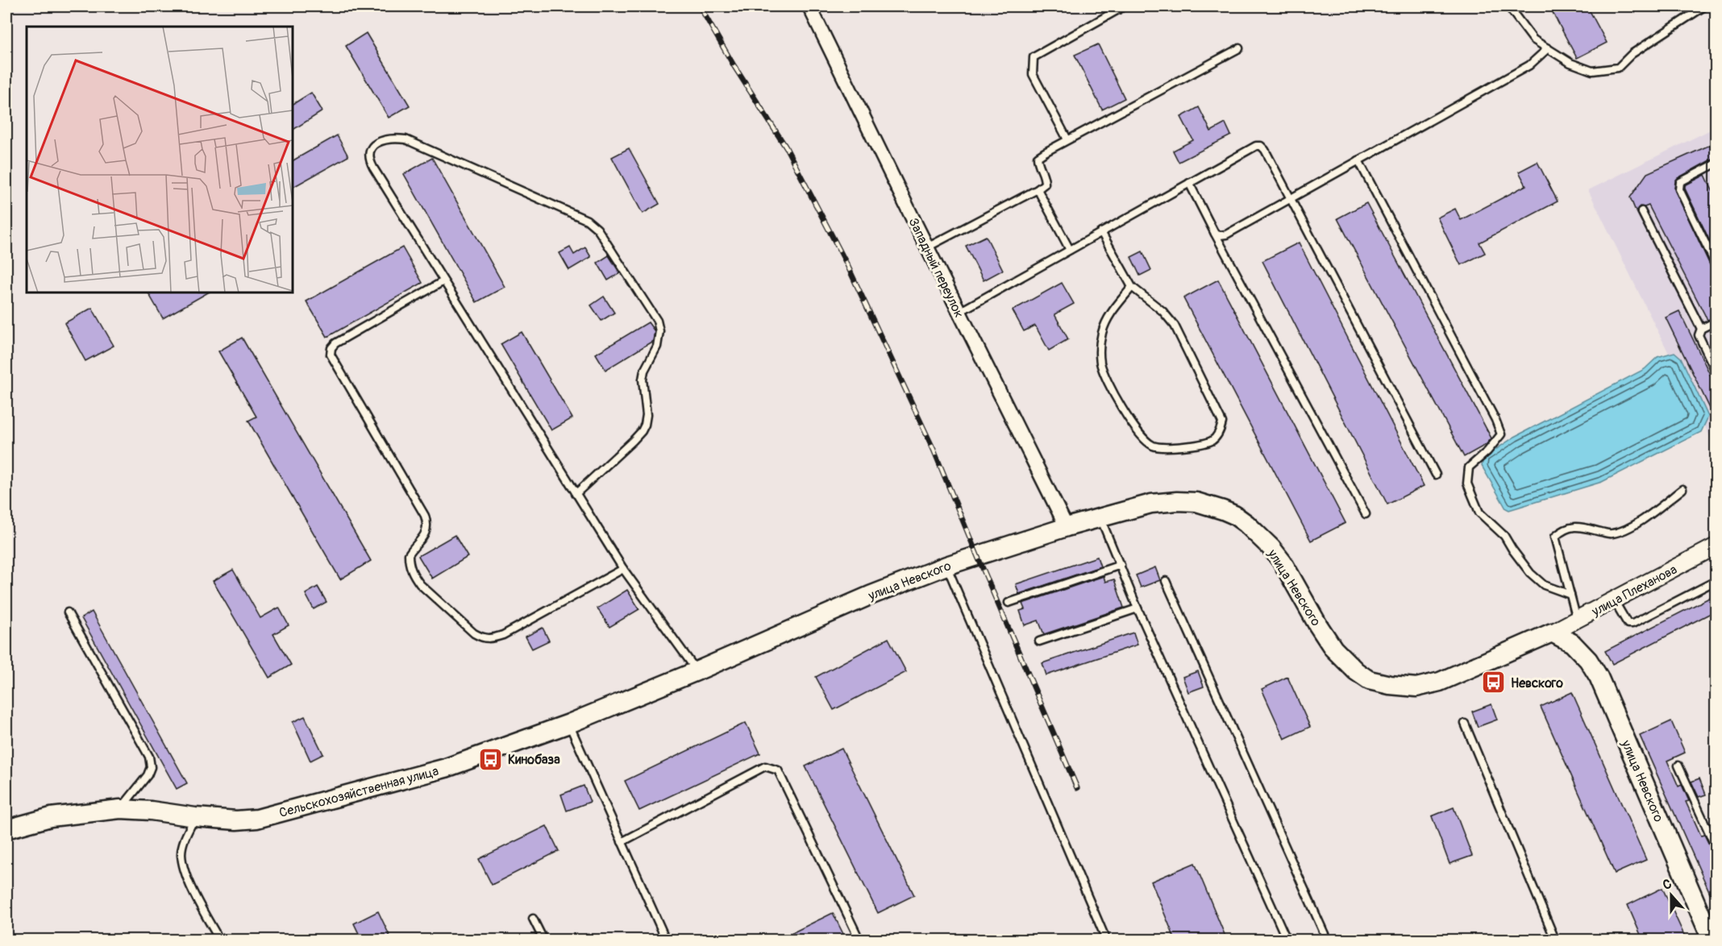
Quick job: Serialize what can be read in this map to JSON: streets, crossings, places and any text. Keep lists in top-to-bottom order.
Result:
{
  "streets": {
    "main road": ["улица Невского", "Сельскохозяйственная улица"],
    "street": ["Западный переулок", "улица Плеханова"]
  },
  "crossings": [
    ["Западный переулок", "улица Невского"],
    ["улица Невского", "улица Плеханова"],
    ["улица Невского", "Сельскохозяйственная улица"]
  ],
  "places": {
    "bus stop": ["Невского", "Кинобаза"]
  },
  "north": "top"
}
